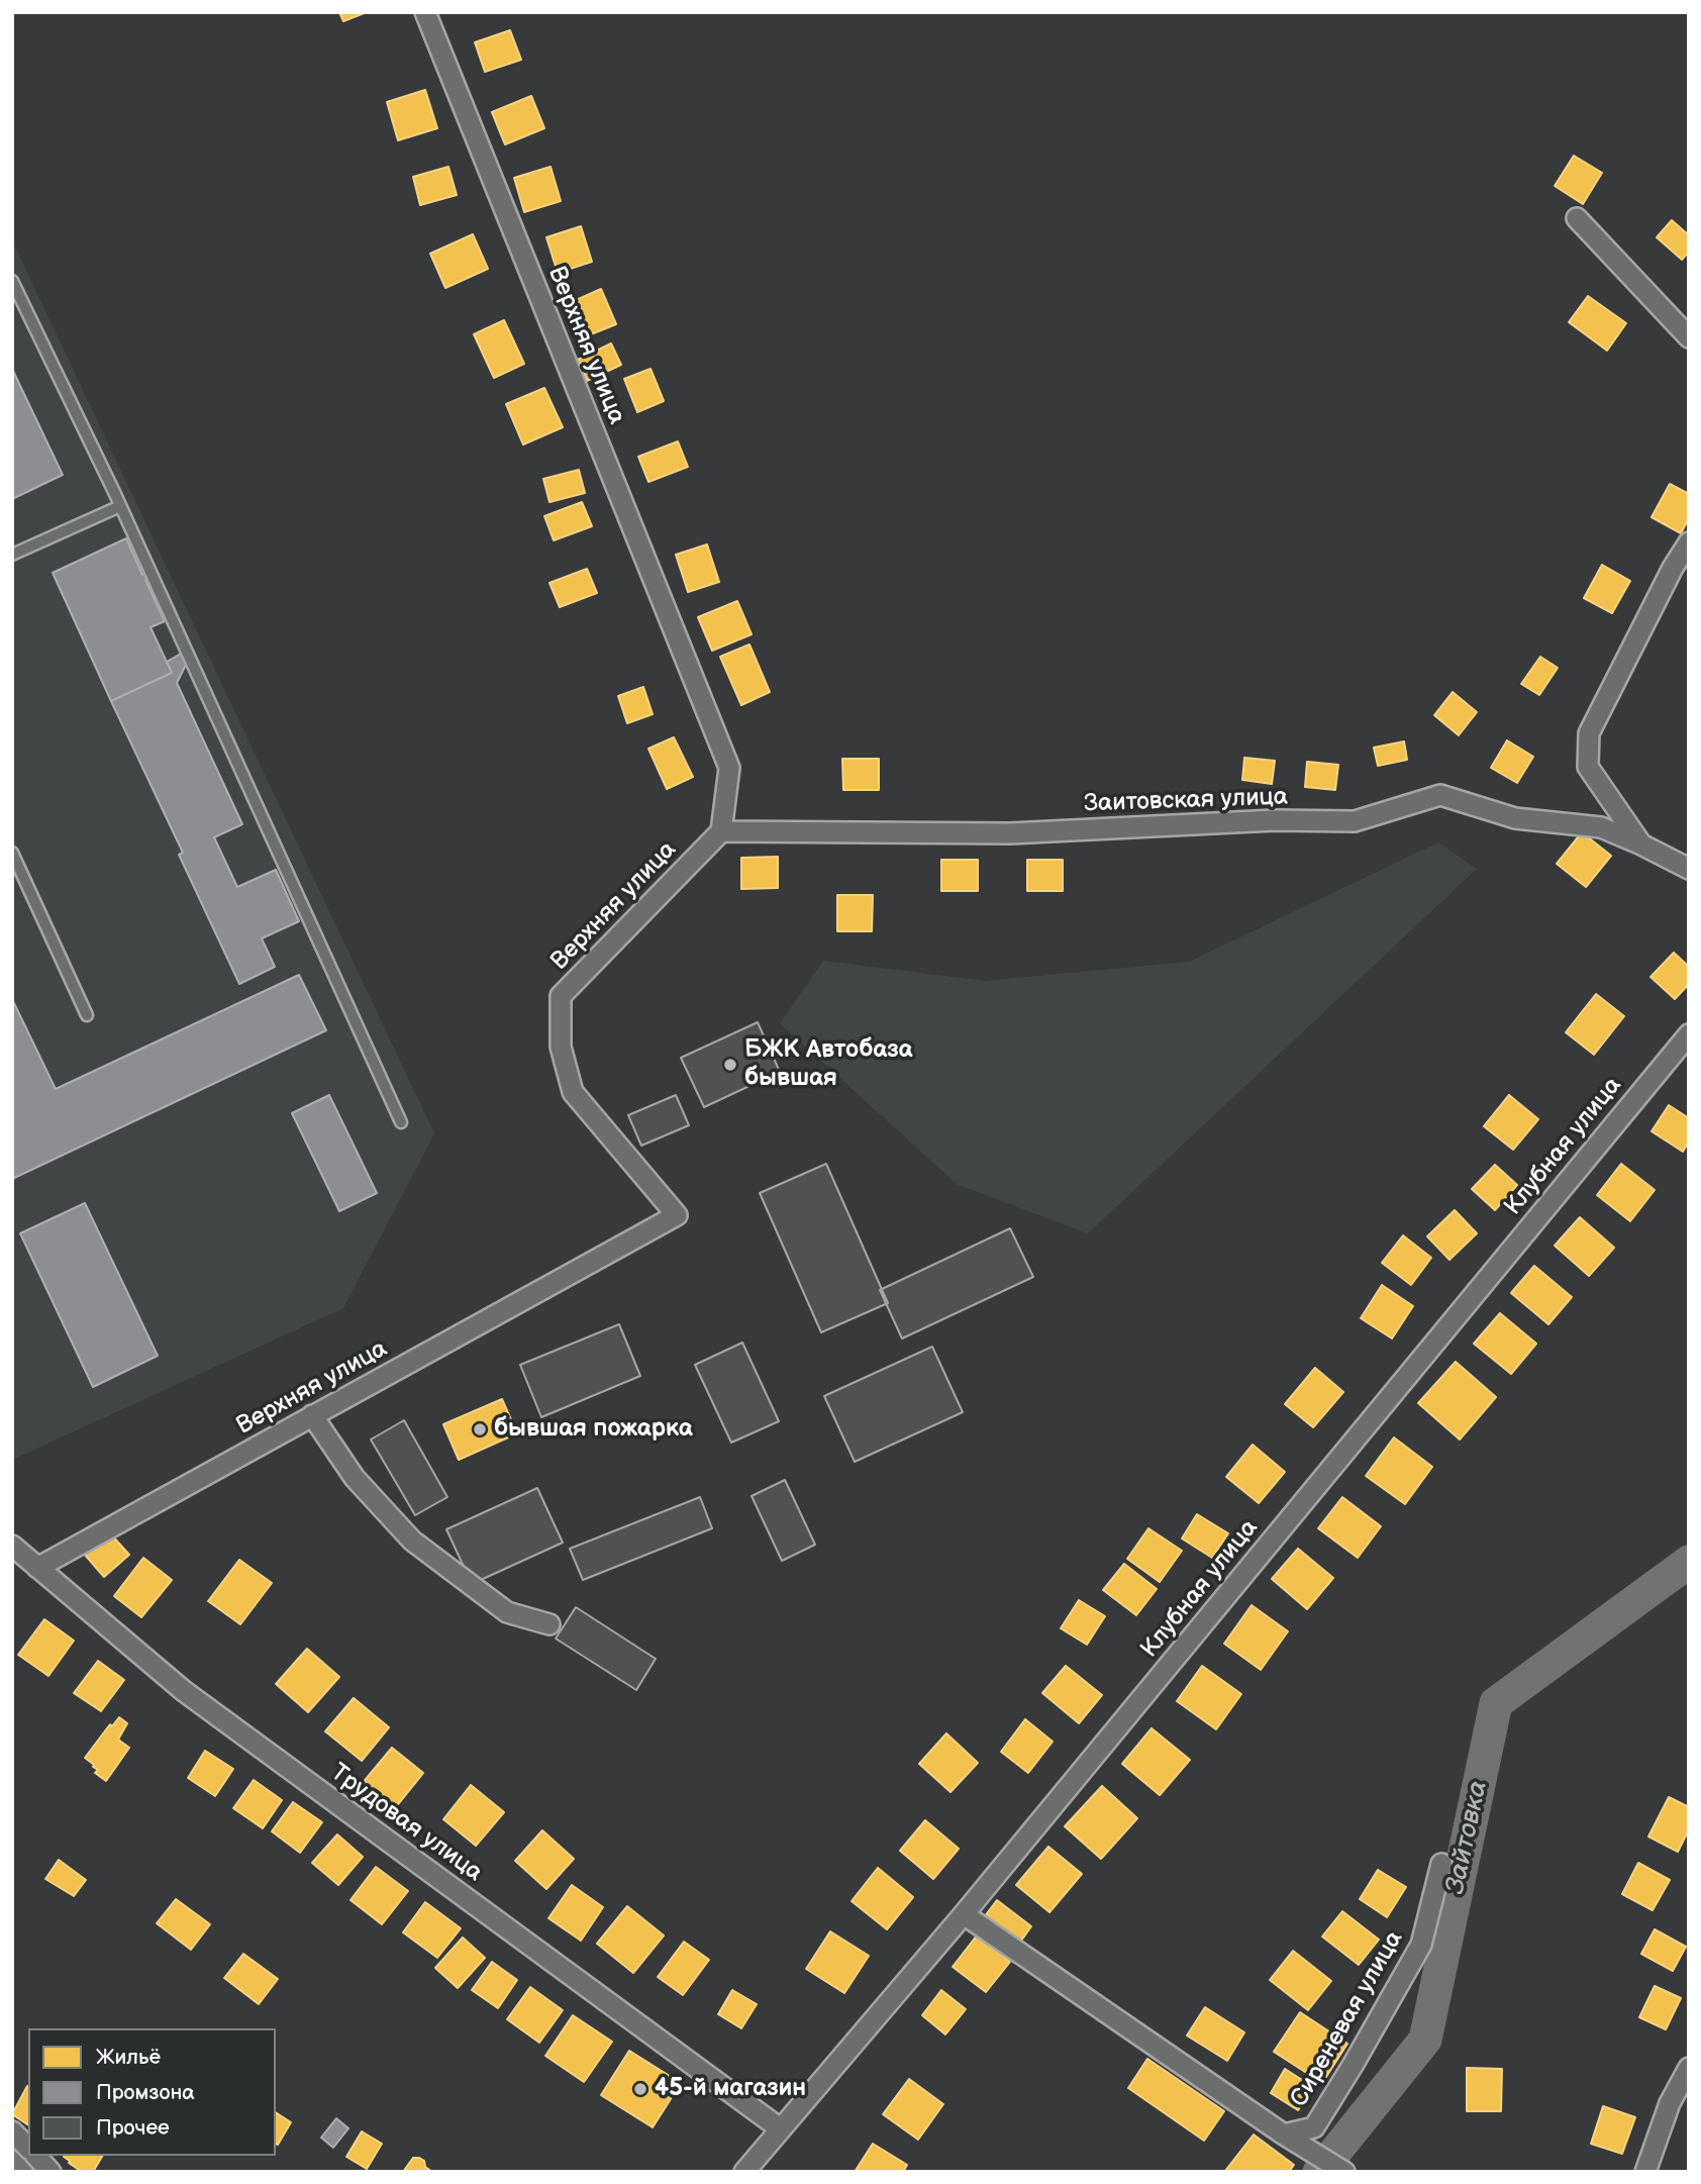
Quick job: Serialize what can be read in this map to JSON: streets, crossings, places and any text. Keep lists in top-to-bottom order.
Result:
{
  "streets": {
    "street": [
      "Верхняя улица",
      "Заитовская улица",
      "Клубная улица",
      "Трудовая улица",
      "Сиреневая улица"
    ]
  },
  "crossings": [
    ["Верхняя улица", "Заитовская улица"],
    ["Верхняя улица", "Трудовая улица"],
    ["Клубная улица", "Трудовая улица"]
  ],
  "water": ["Зайтовка"],
  "places": ["БЖК Автобаза бывшая", "бывшая пожарка", "45-й магазин"],
  "legend": ["Жильё", "Промзона", "Прочее"]
}
